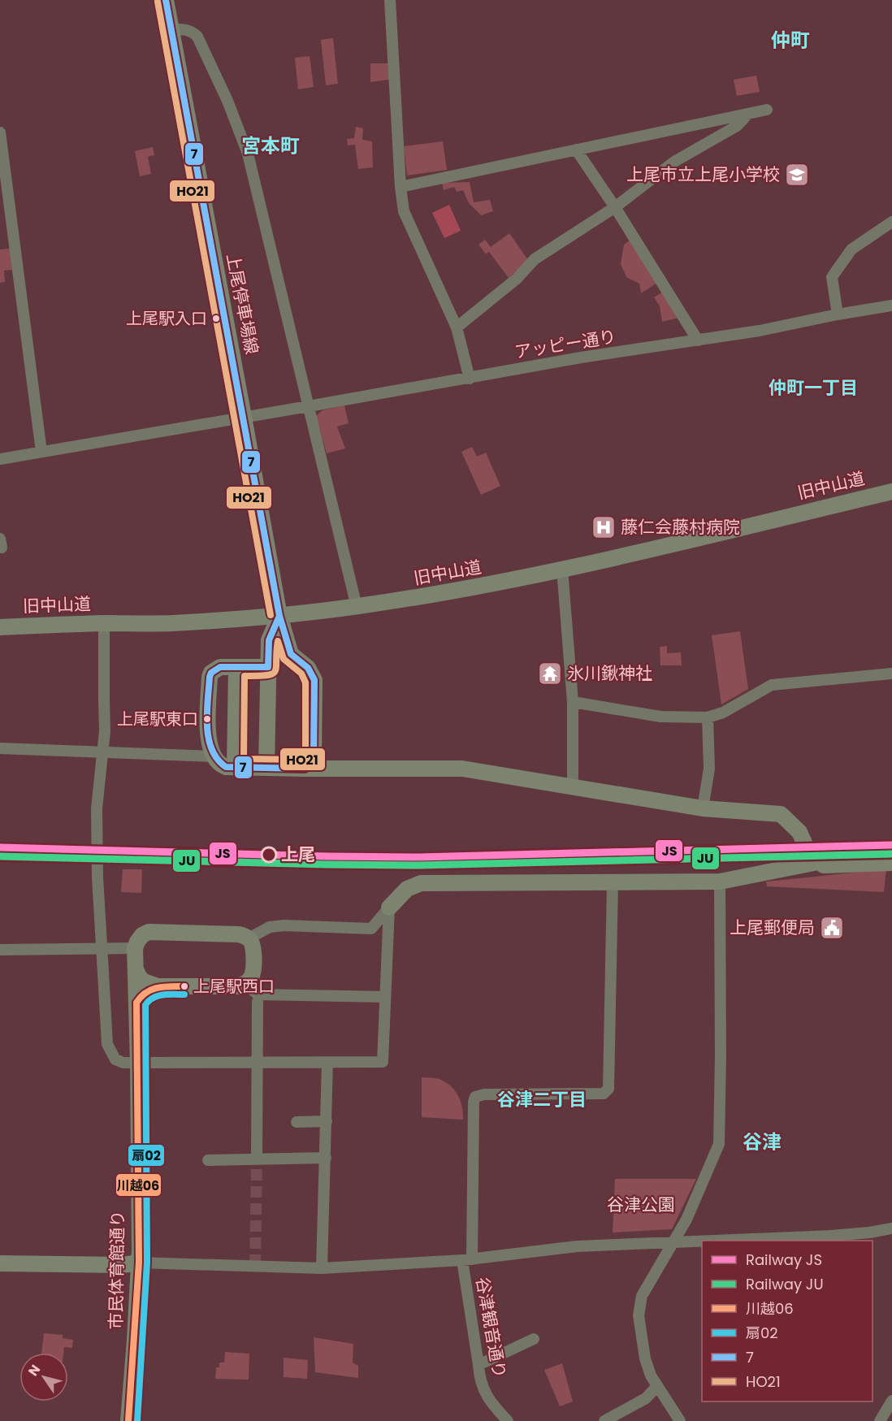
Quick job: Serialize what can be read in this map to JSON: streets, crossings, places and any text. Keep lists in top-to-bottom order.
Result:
{
  "streets": {
    "street": [
      "上尾停車場線",
      "アッピー通り",
      "旧中山道",
      "市民体育館通り",
      "谷津観音通り"
    ]
  },
  "crossings": [
    ["上尾停車場線", "アッピー通り"],
    ["上尾停車場線", "旧中山道"]
  ],
  "districts": [
    "仲町",
    "宮本町",
    "仲町一丁目",
    "谷津二丁目",
    "谷津"
  ],
  "parks": ["谷津公園"],
  "places": {
    "school or university": ["上尾市立上尾小学校"],
    "other": [
      "上尾駅入口",
      "上尾駅東口",
      "上尾",
      "上尾駅西口"
    ],
    "hospital": ["藤仁会藤村病院"],
    "temple": ["氷川鍬神社"],
    "public building": ["上尾郵便局"]
  },
  "lines": [
    "transit line 7",
    "transit line HO21",
    "rail line JS",
    "rail line JU",
    "transit line 川越06",
    "transit line 扇02"
  ],
  "legend": [
    "Railway JS",
    "Railway JU",
    "川越06",
    "扇02",
    "7",
    "HO21"
  ],
  "north": "top left"
}
